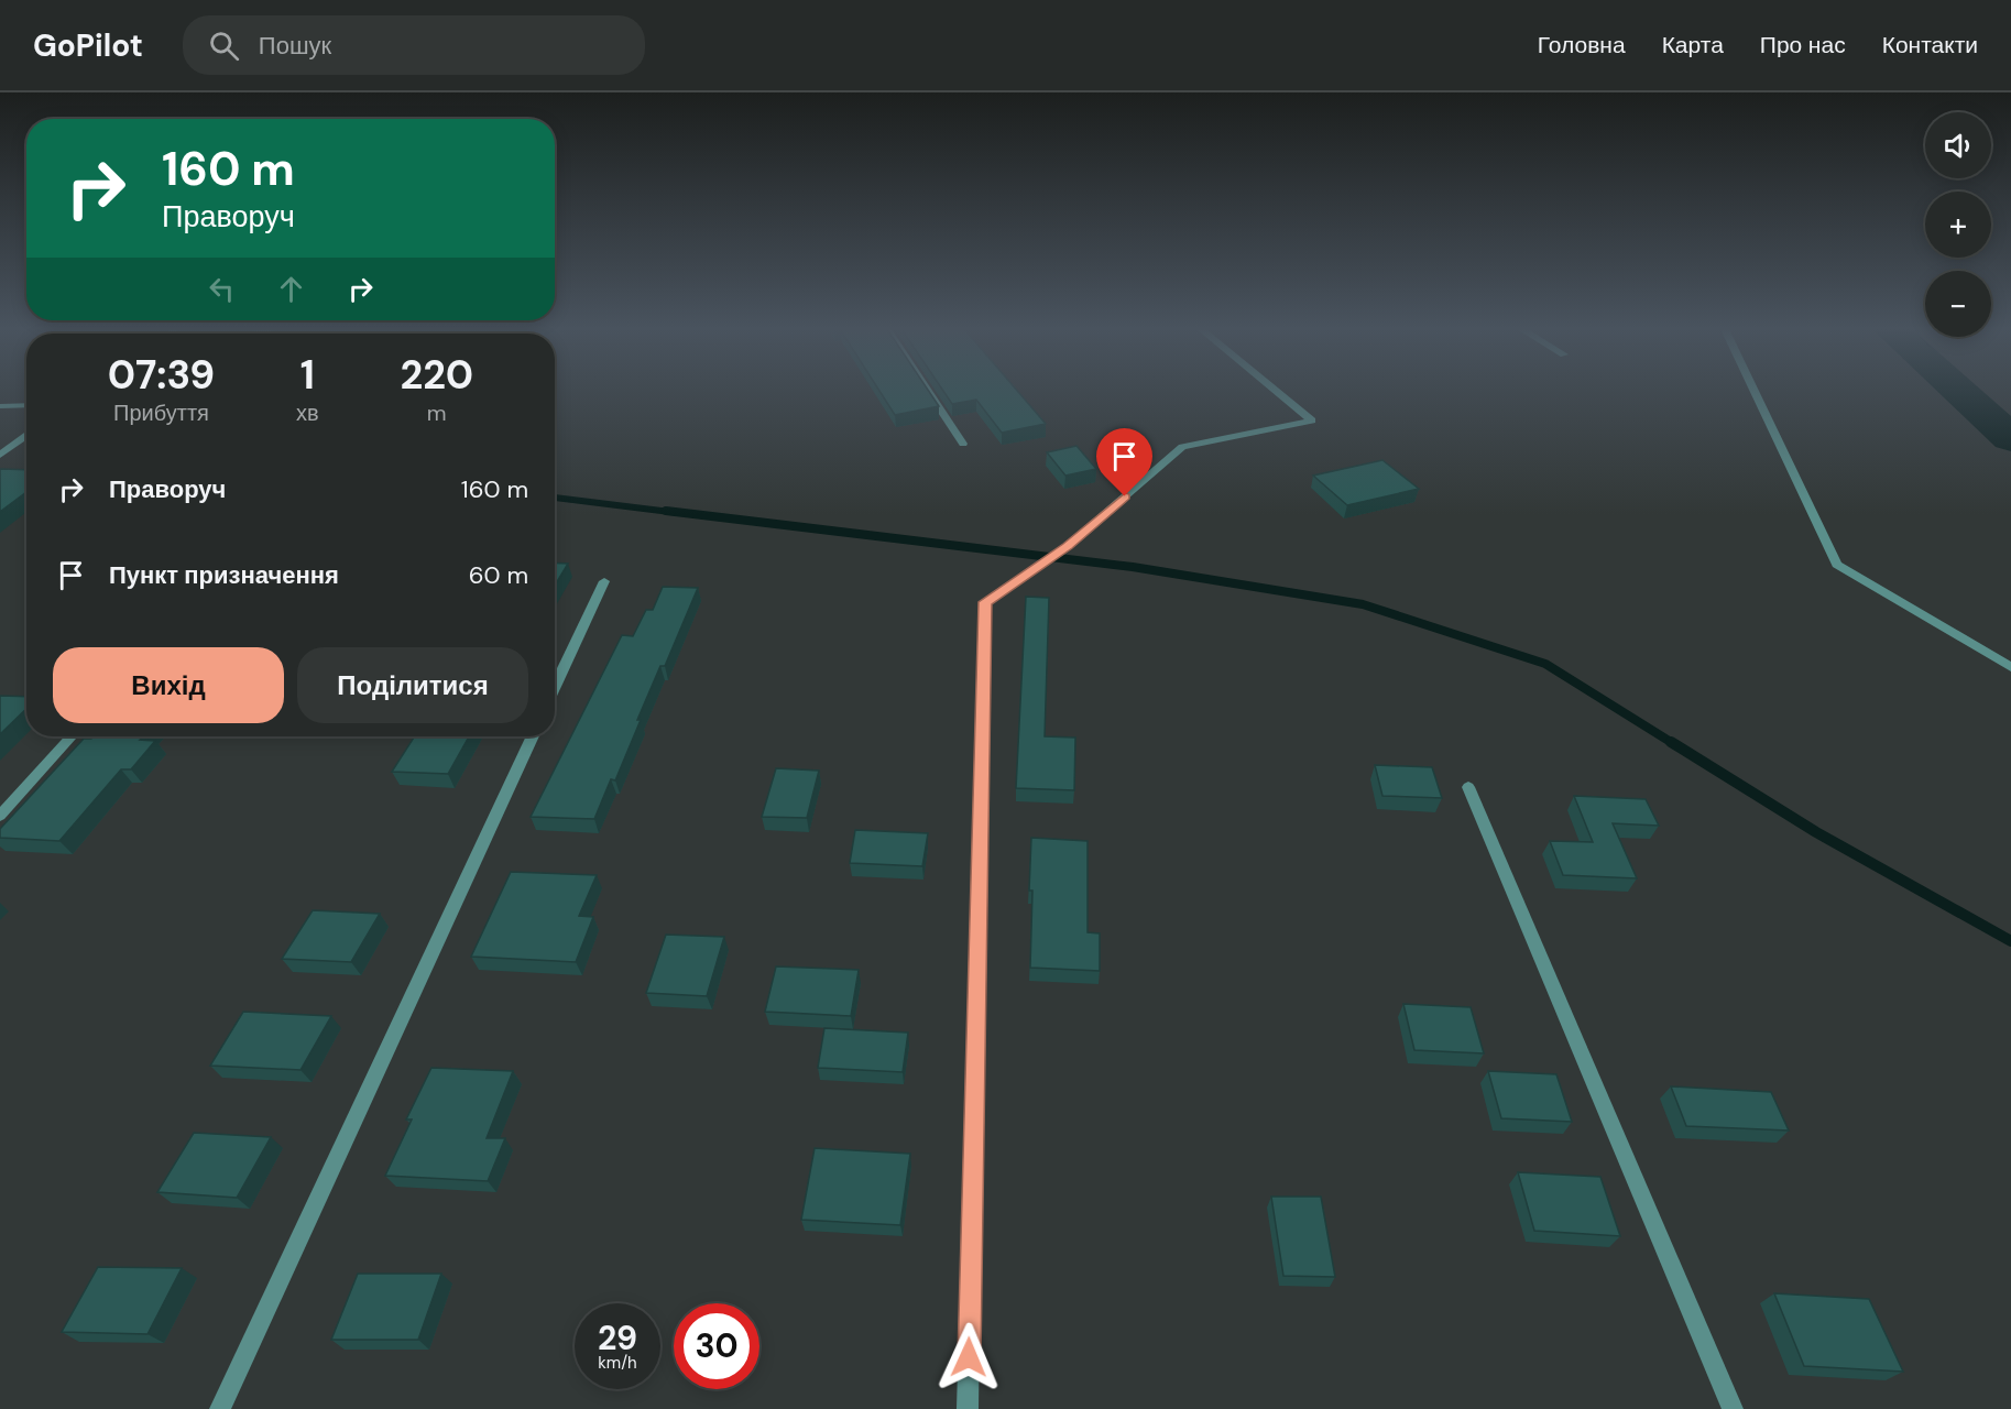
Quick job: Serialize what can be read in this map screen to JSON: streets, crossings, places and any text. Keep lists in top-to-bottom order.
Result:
{
  "page": {
    "header": "GoPilot",
    "search": "Пошук",
    "nav": [
      "Головна",
      "Карта",
      "Про нас",
      "Контакти"
    ],
    "map_buttons": ["+", "−"],
    "turn": ["160 m", "Праворуч"],
    "eta": [
      "07:39",
      "Прибуття",
      "1",
      "хв",
      "220",
      "m"
    ],
    "list": [
      {
        "name": "Праворуч",
        "value": "160 m"
      },
      {
        "name": "Пункт призначення",
        "value": "60 m"
      }
    ],
    "buttons": ["Вихід", "Поділитися"],
    "speed": "29 km/h",
    "limit": "30"
  }
}
